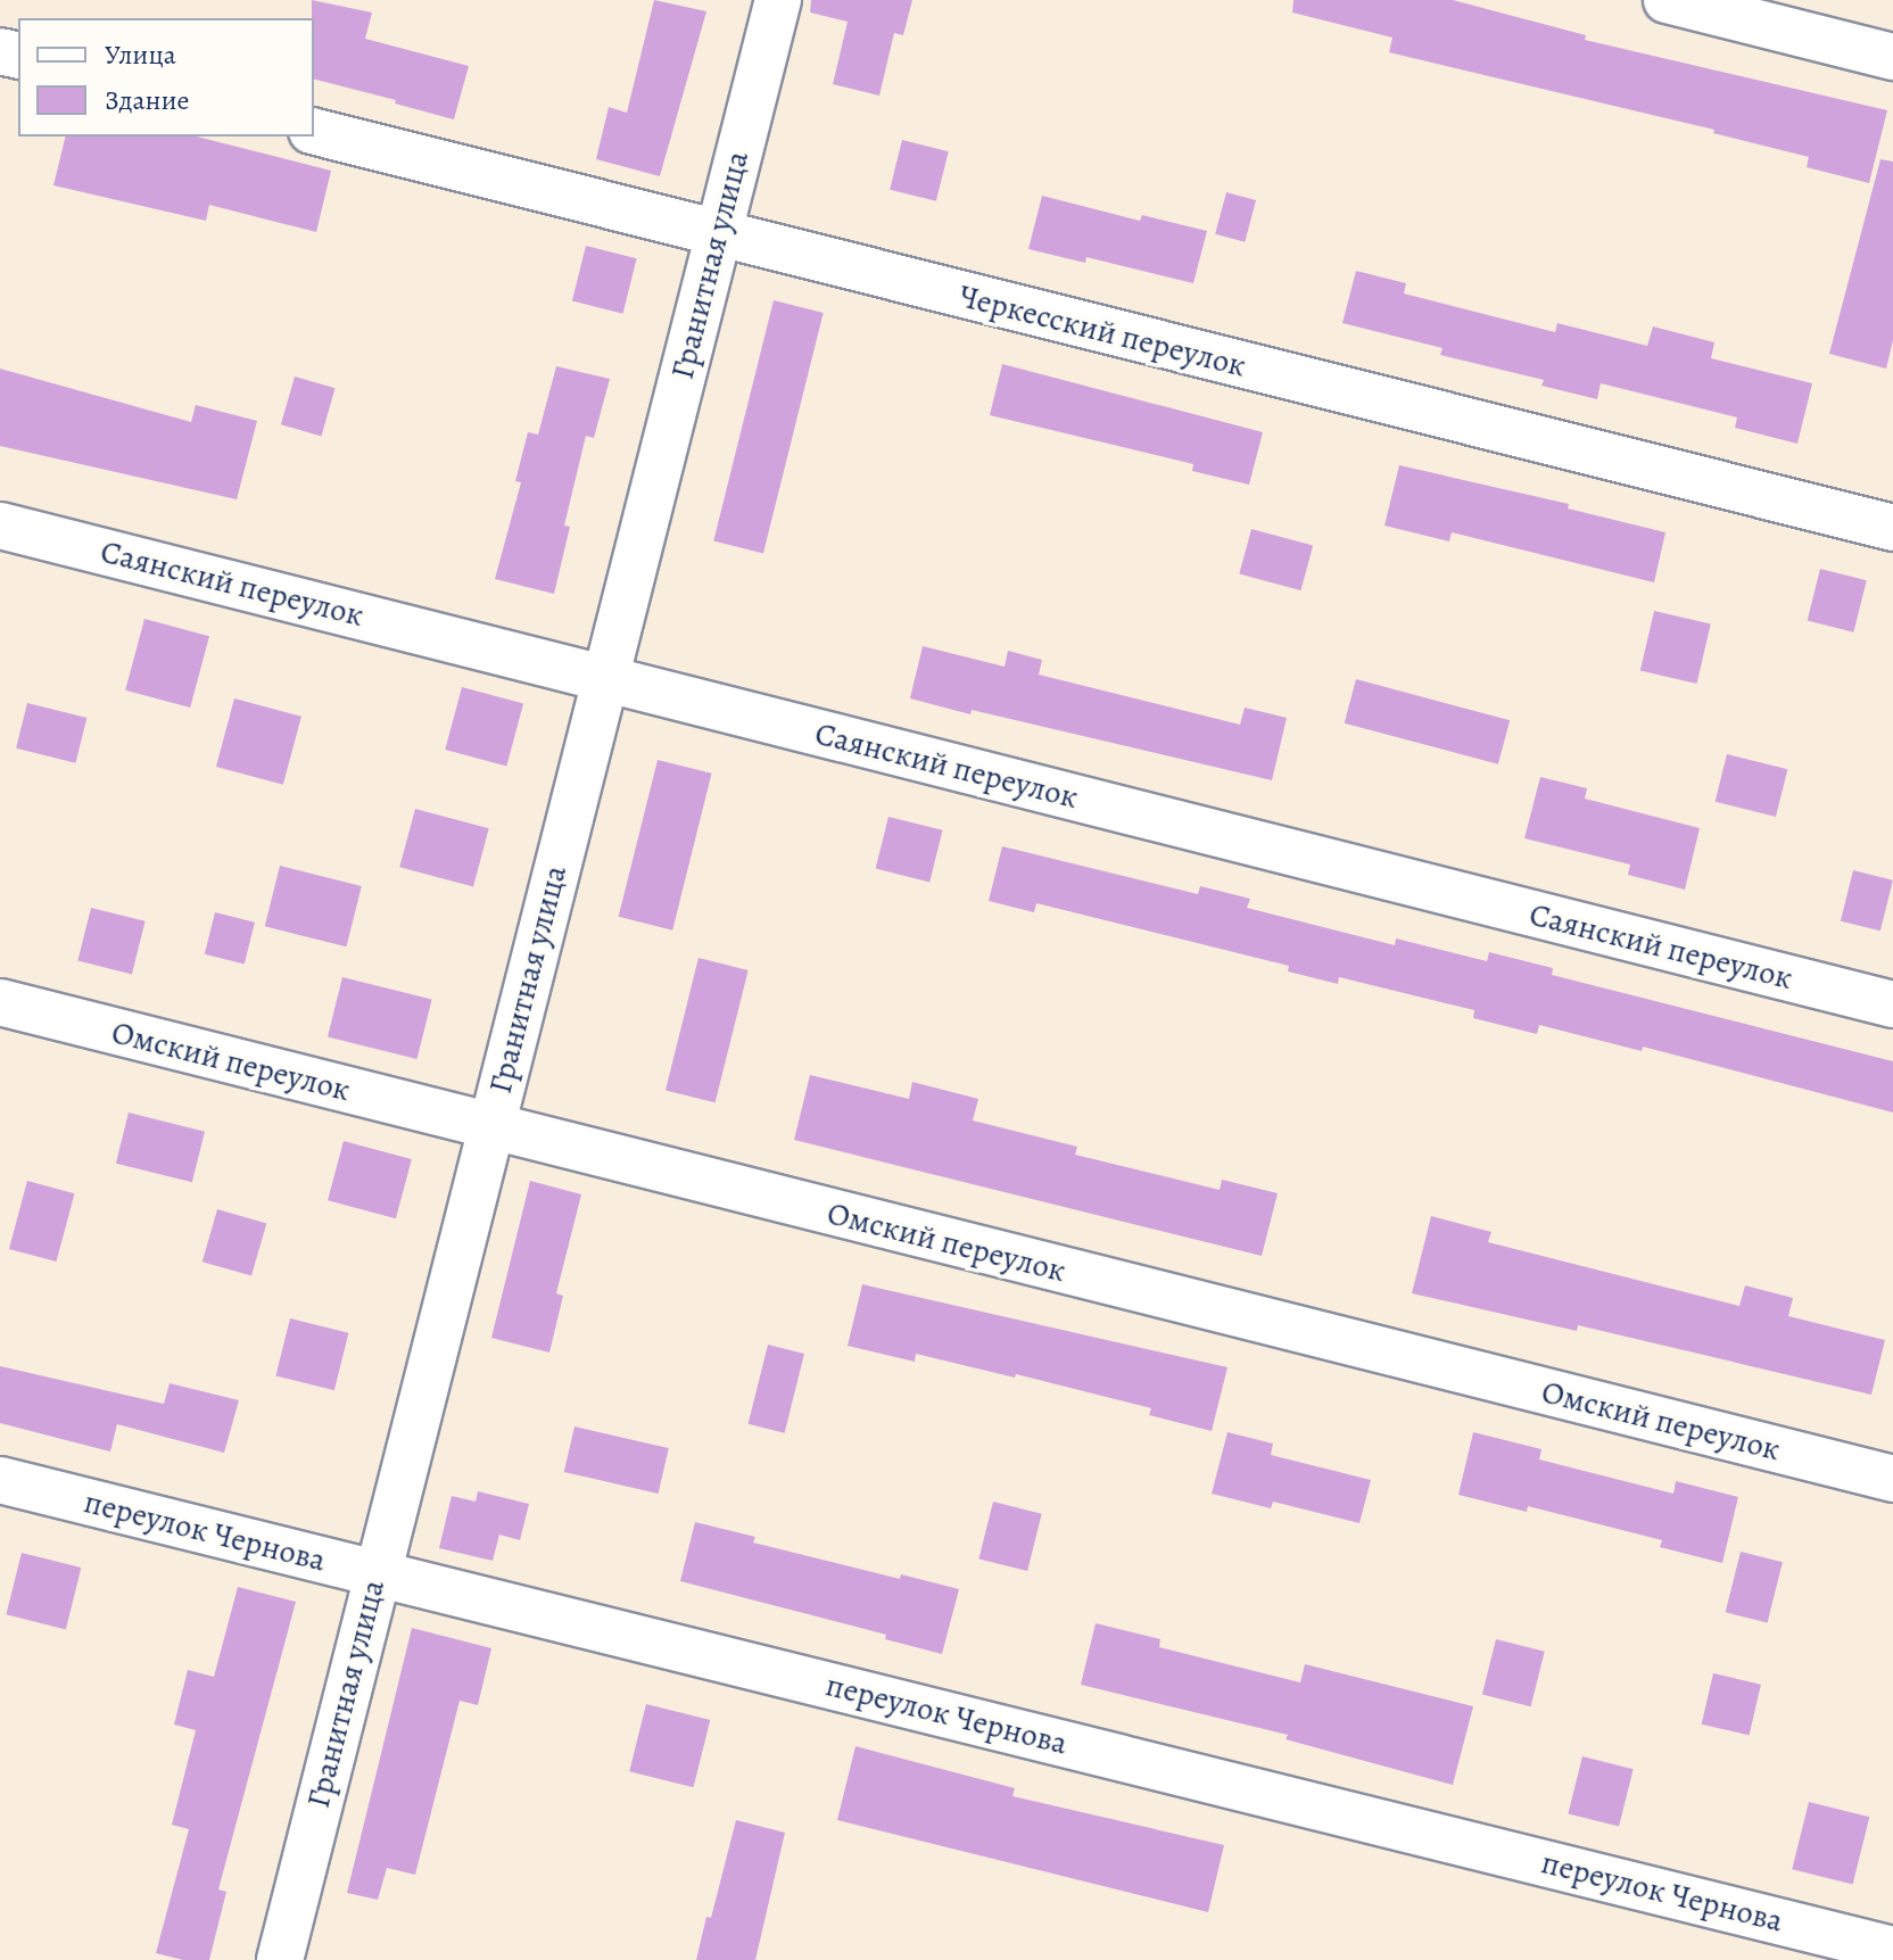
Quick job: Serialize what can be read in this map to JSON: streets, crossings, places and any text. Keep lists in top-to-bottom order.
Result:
{
  "streets": {
    "street": [
      "Гранитная улица",
      "Черкесский переулок",
      "Саянский переулок",
      "Омский переулок",
      "переулок Чернова"
    ]
  },
  "crossings": [
    ["Гранитная улица", "Черкесский переулок"],
    ["Гранитная улица", "Саянский переулок"],
    ["Гранитная улица", "Омский переулок"],
    ["Гранитная улица", "переулок Чернова"]
  ],
  "legend": ["Улица", "Здание"]
}
